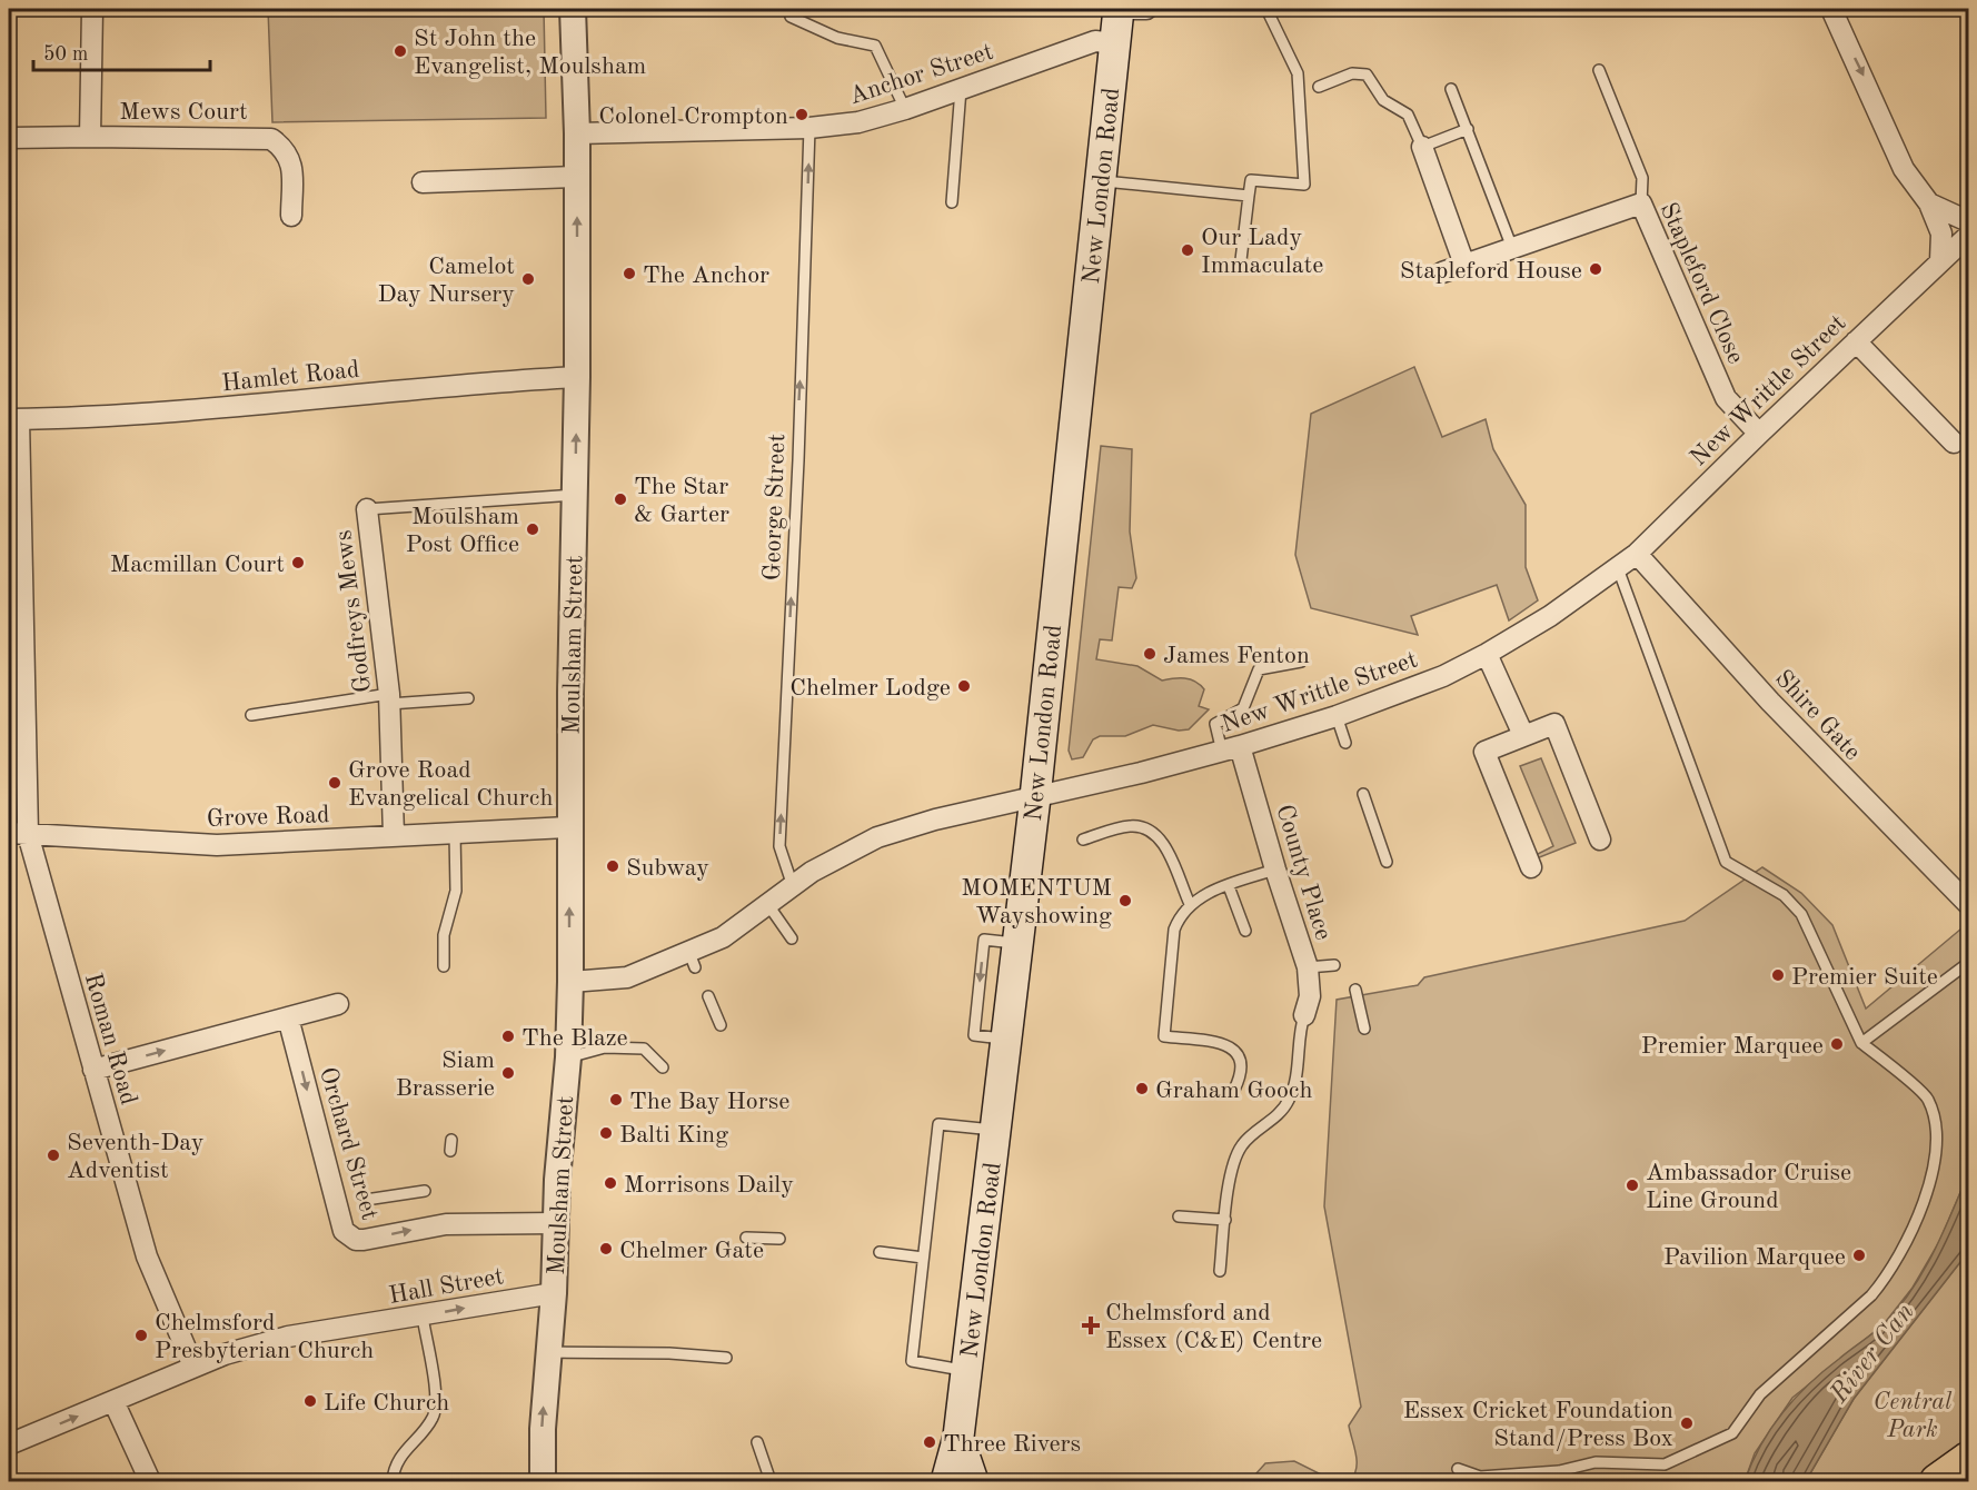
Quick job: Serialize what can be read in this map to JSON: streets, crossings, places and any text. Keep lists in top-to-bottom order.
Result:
{
  "streets": {
    "main road": ["New London Road"],
    "street": [
      "Anchor Street",
      "Mews Court",
      "Stapleford Close",
      "Hamlet Road",
      "New Writtle Street",
      "Godfreys Mews",
      "Moulsham Street",
      "Shire Gate",
      "Grove Road",
      "County Place",
      "Roman Road",
      "Orchard Street",
      "Hall Street"
    ],
    "lane": ["George Street"]
  },
  "crossings": [
    ["Anchor Street", "New London Road"],
    ["Anchor Street", "George Street"],
    ["Anchor Street", "Moulsham Street"],
    ["New London Road", "New Writtle Street"],
    ["Stapleford Close", "New Writtle Street"],
    ["Hamlet Road", "Moulsham Street"],
    ["Hamlet Road", "Roman Road"],
    ["New Writtle Street", "George Street"],
    ["New Writtle Street", "Moulsham Street"],
    ["New Writtle Street", "Shire Gate"],
    ["New Writtle Street", "County Place"],
    ["Godfreys Mews", "Moulsham Street"],
    ["Godfreys Mews", "Grove Road"],
    ["Moulsham Street", "Grove Road"],
    ["Moulsham Street", "Orchard Street"],
    ["Moulsham Street", "Hall Street"],
    ["Grove Road", "Roman Road"],
    ["Roman Road", "Hall Street"]
  ],
  "one_way": ["George Street", "Moulsham Street", "Hall Street"],
  "water": ["River Can"],
  "parks": ["Central Park"],
  "places": {
    "other": [
      "St John the Evangelist, Moulsham",
      "Colonel Crompton",
      "Our Lady Immaculate",
      "Stapleford House",
      "The Anchor",
      "Camelot Day Nursery",
      "The Star & Garter",
      "Moulsham Post Office",
      "Macmillan Court",
      "James Fenton",
      "Chelmer Lodge",
      "Grove Road Evangelical Church",
      "Subway",
      "MOMENTUM Wayshowing",
      "Premier Suite",
      "The Blaze",
      "Premier Marquee",
      "Siam Brasserie",
      "Graham Gooch",
      "The Bay Horse",
      "Balti King",
      "Seventh-Day Adventist",
      "Morrisons Daily",
      "Ambassador Cruise Line Ground",
      "Chelmer Gate",
      "Pavilion Marquee",
      "Chelmsford Presbyterian Church",
      "Life Church",
      "Essex Cricket Foundation Stand/Press Box",
      "Three Rivers"
    ],
    "health": ["Chelmsford and Essex (C&E) Centre"]
  },
  "scale_bar": "50 m"
}
